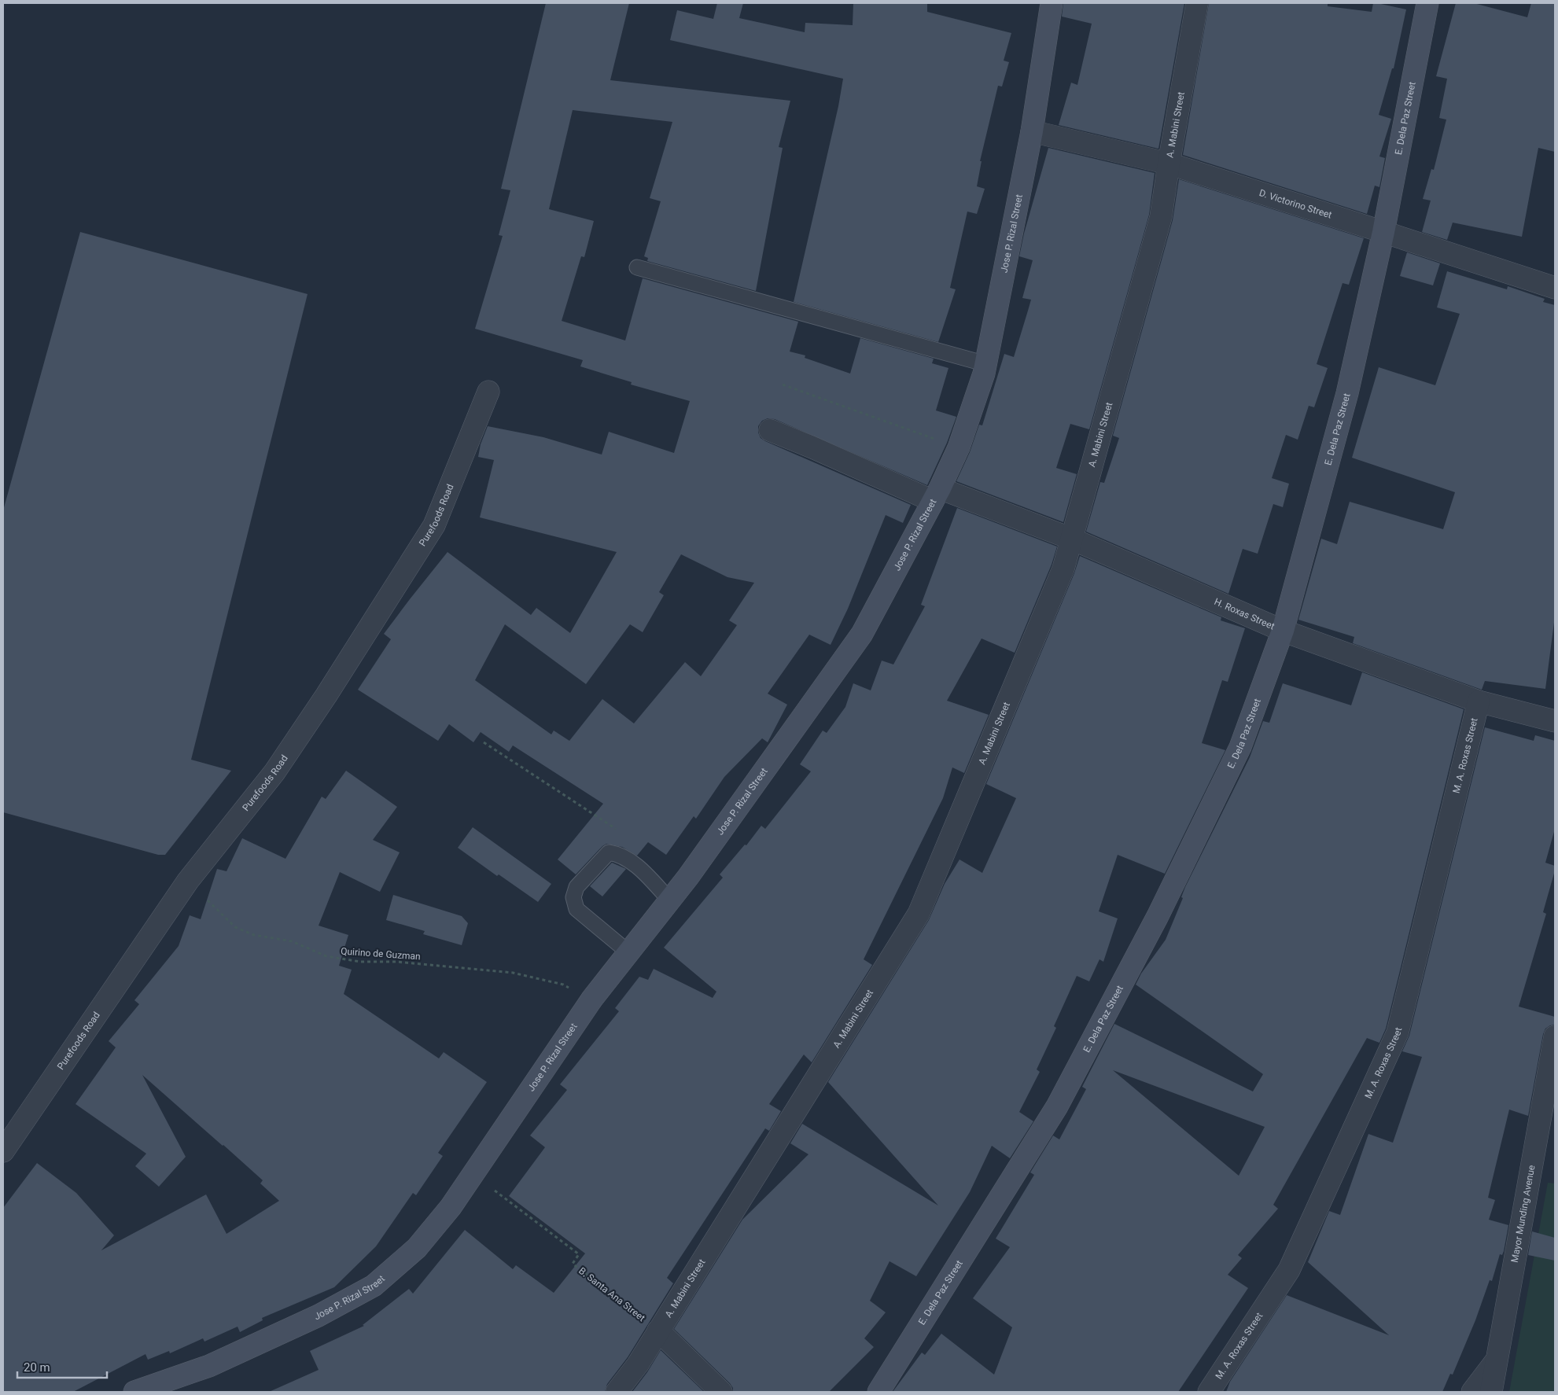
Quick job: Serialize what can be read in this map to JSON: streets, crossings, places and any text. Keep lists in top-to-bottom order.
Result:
{
  "streets": {
    "street": [
      "E. Dela Paz Street",
      "A. Mabini Street",
      "D. Victorino Street",
      "Jose P. Rizal Street",
      "Purefoods Road",
      "H. Roxas Street",
      "M. A. Roxas Street",
      "Mayor Munding Avenue"
    ],
    "path": ["Quirino de Guzman", "B. Santa Ana Street"]
  },
  "crossings": [
    ["E. Dela Paz Street", "D. Victorino Street"],
    ["E. Dela Paz Street", "H. Roxas Street"],
    ["A. Mabini Street", "D. Victorino Street"],
    ["A. Mabini Street", "H. Roxas Street"],
    ["A. Mabini Street", "B. Santa Ana Street"],
    ["D. Victorino Street", "Jose P. Rizal Street"],
    ["Jose P. Rizal Street", "H. Roxas Street"],
    ["Jose P. Rizal Street", "Quirino de Guzman"],
    ["Jose P. Rizal Street", "B. Santa Ana Street"],
    ["Purefoods Road", "Quirino de Guzman"],
    ["H. Roxas Street", "M. A. Roxas Street"]
  ],
  "scale_bar": "20 m"
}
